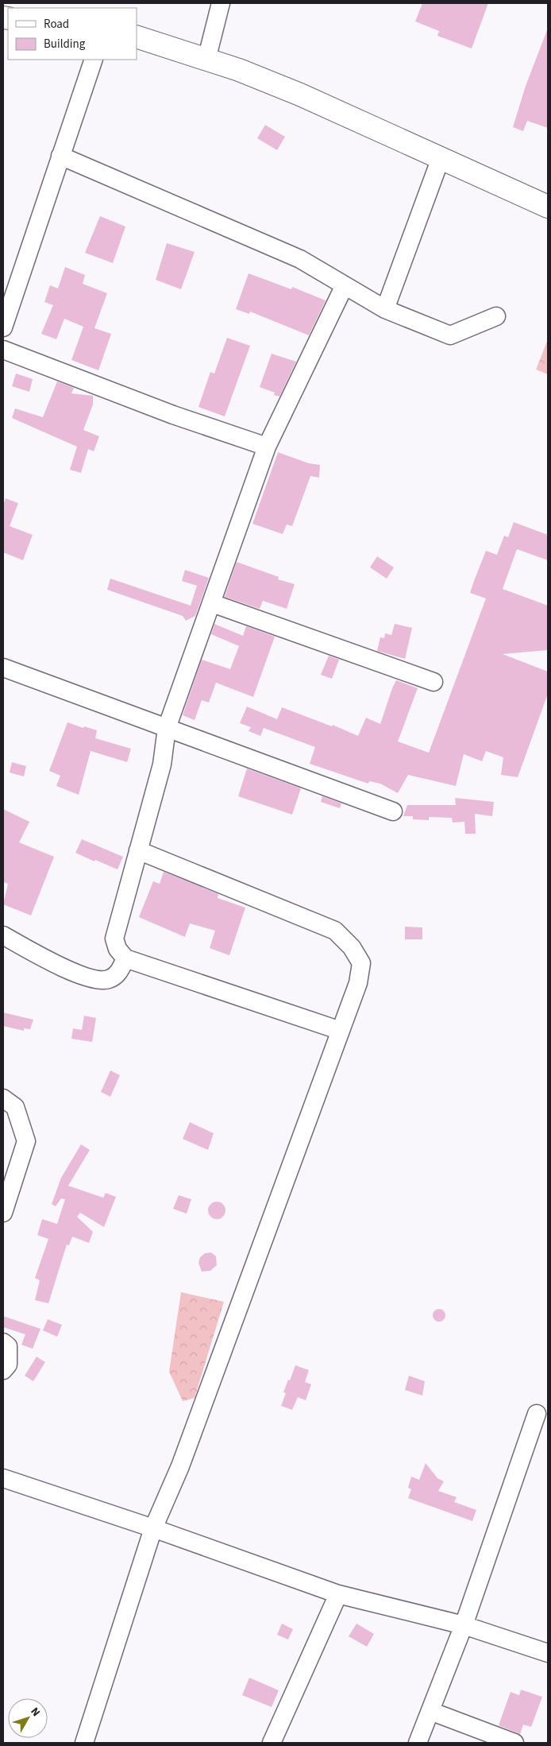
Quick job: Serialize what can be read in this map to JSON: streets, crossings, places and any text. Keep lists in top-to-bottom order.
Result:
{
  "legend": ["Road", "Building"],
  "north": "top right"
}
